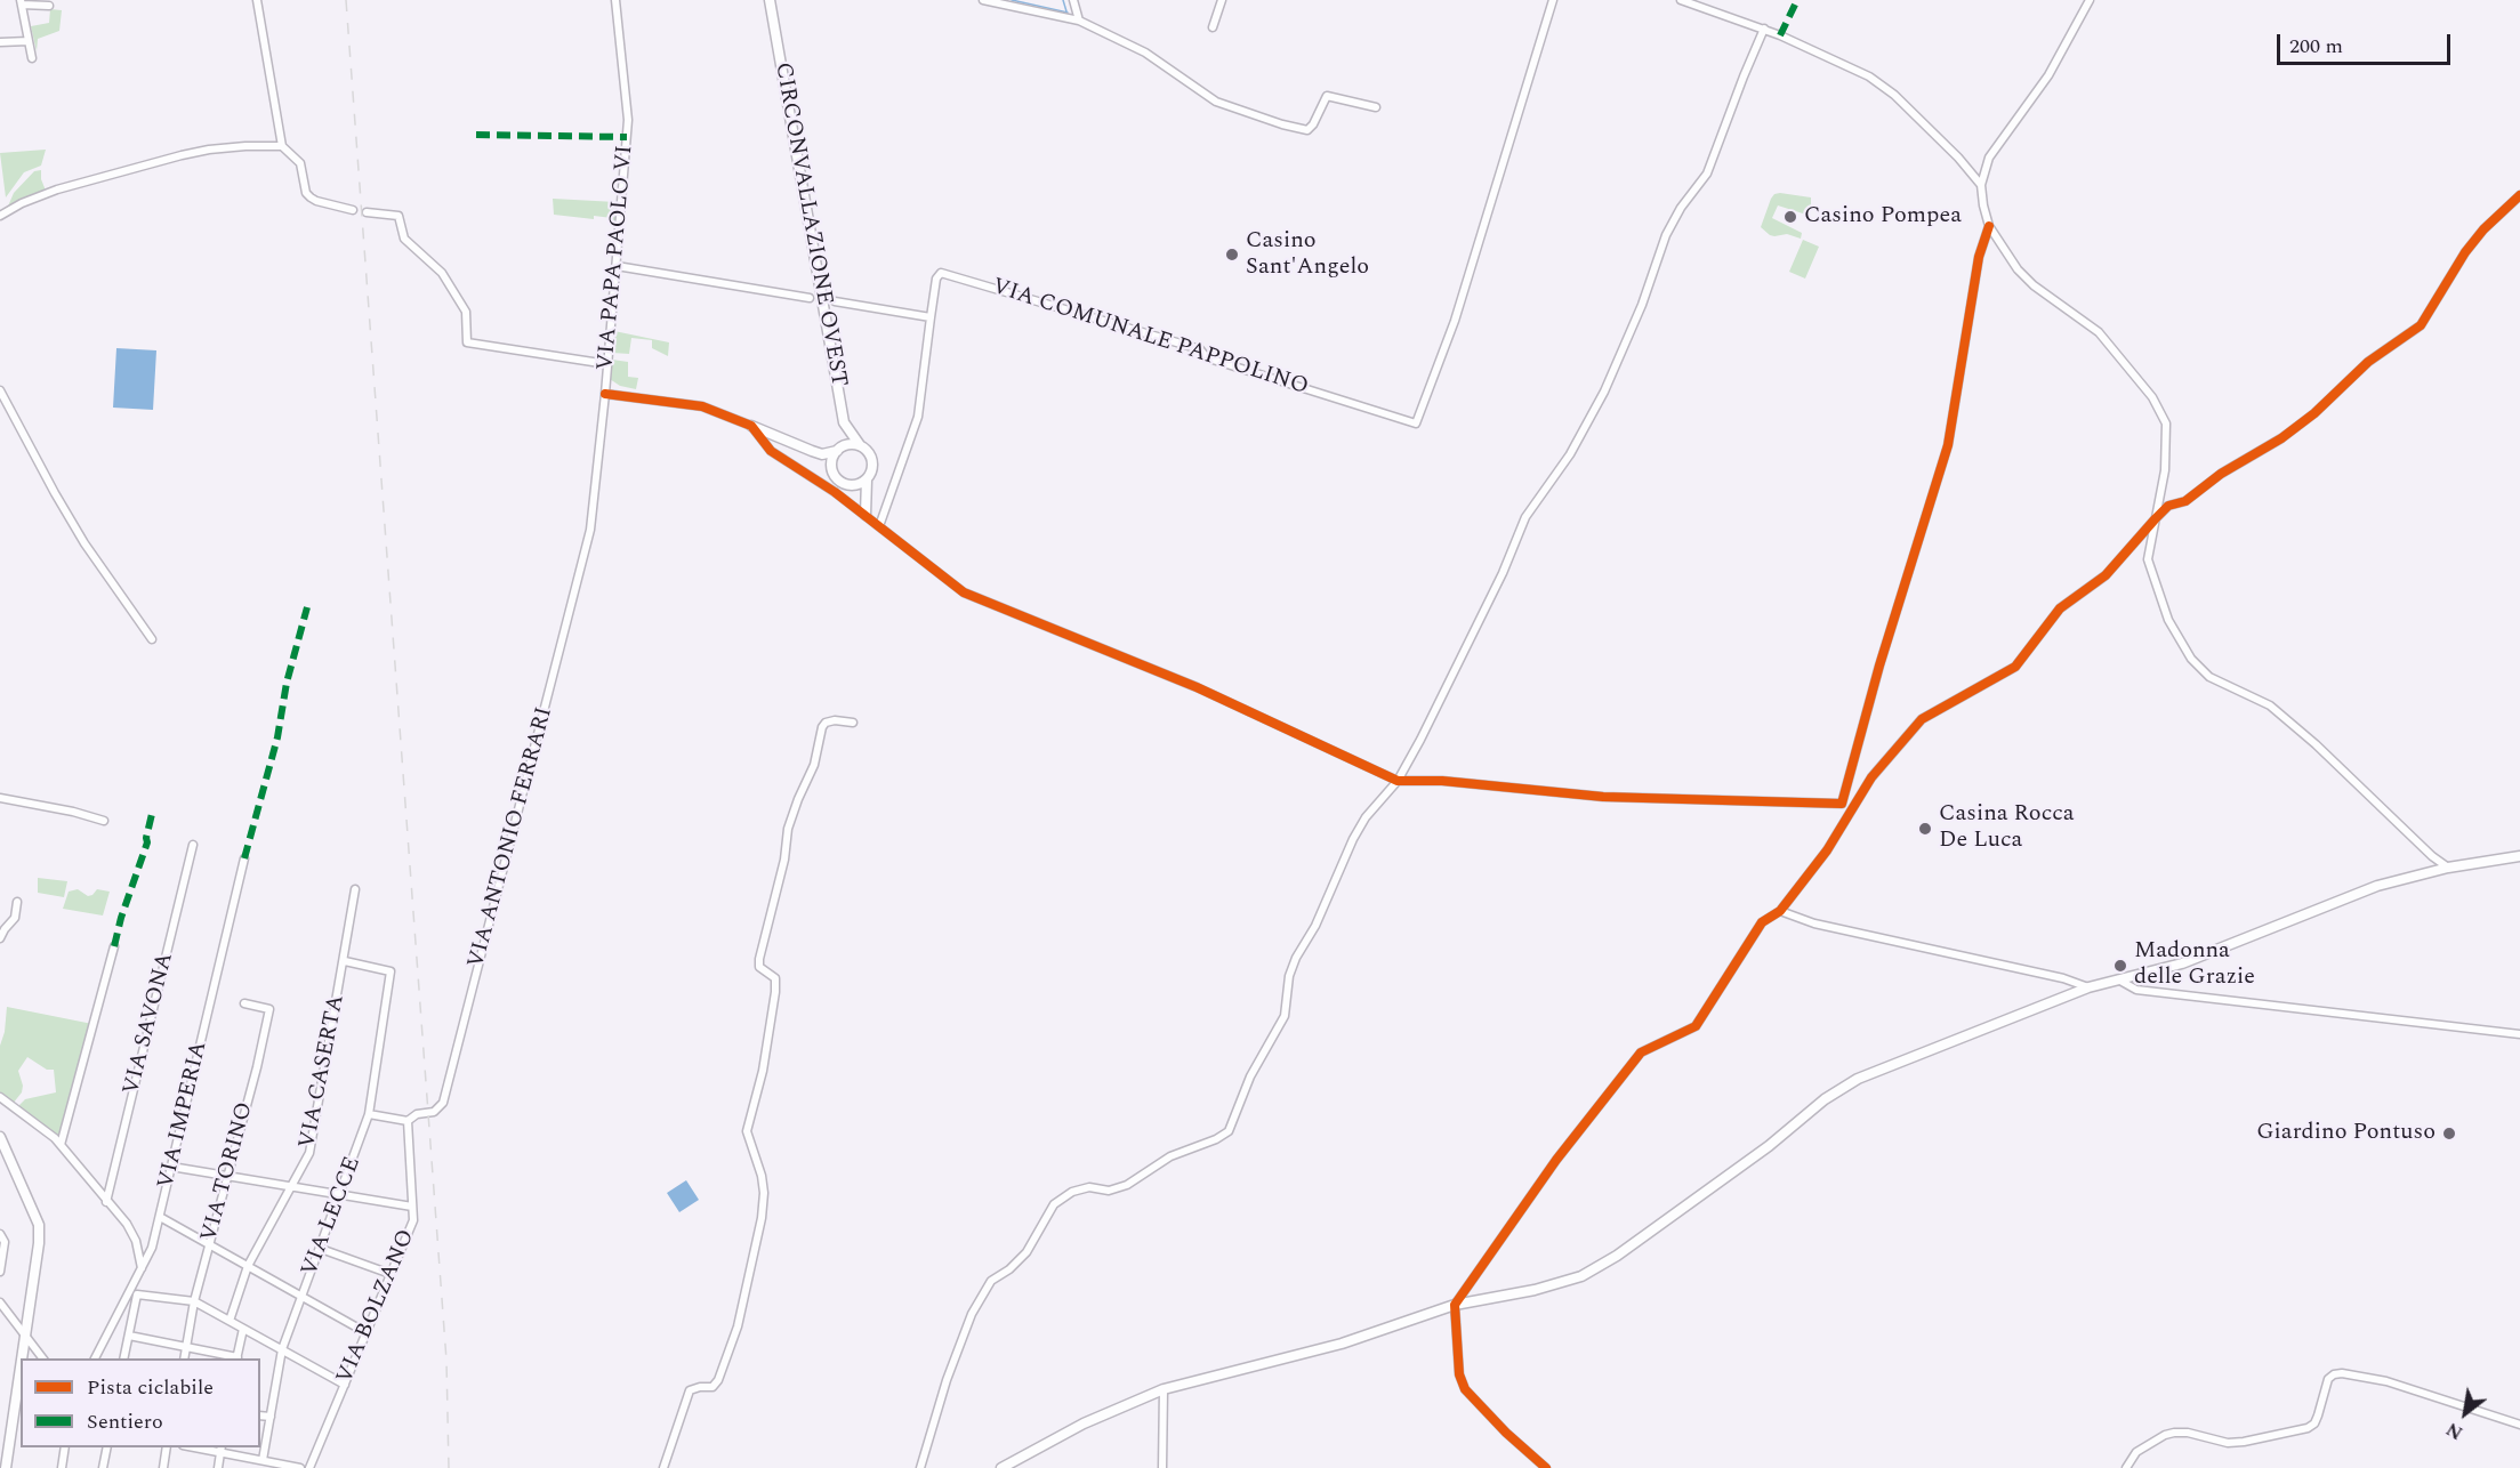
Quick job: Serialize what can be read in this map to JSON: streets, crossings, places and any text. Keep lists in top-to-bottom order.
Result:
{
  "streets": {
    "main road": ["CIRCONVALLAZIONE OVEST"],
    "street": [
      "VIA PAPA PAOLO VI",
      "VIA COMUNALE PAPPOLINO",
      "VIA ANTONIO FERRARI",
      "VIA SAVONA",
      "VIA CASERTA",
      "VIA IMPERIA",
      "VIA TORINO",
      "VIA LECCE",
      "VIA BOLZANO"
    ]
  },
  "crossings": [
    ["VIA PAPA PAOLO VI", "VIA ANTONIO FERRARI"],
    ["VIA ANTONIO FERRARI", "VIA BOLZANO"],
    ["VIA CASERTA", "VIA LECCE"]
  ],
  "places": [
    "Casino Pompea",
    "Casino Sant'Angelo",
    "Casina Rocca De Luca",
    "Madonna delle Grazie",
    "Giardino Pontuso"
  ],
  "legend": ["Pista ciclabile", "Sentiero"],
  "scale_bar": "200 m",
  "north": "bottom left"
}
